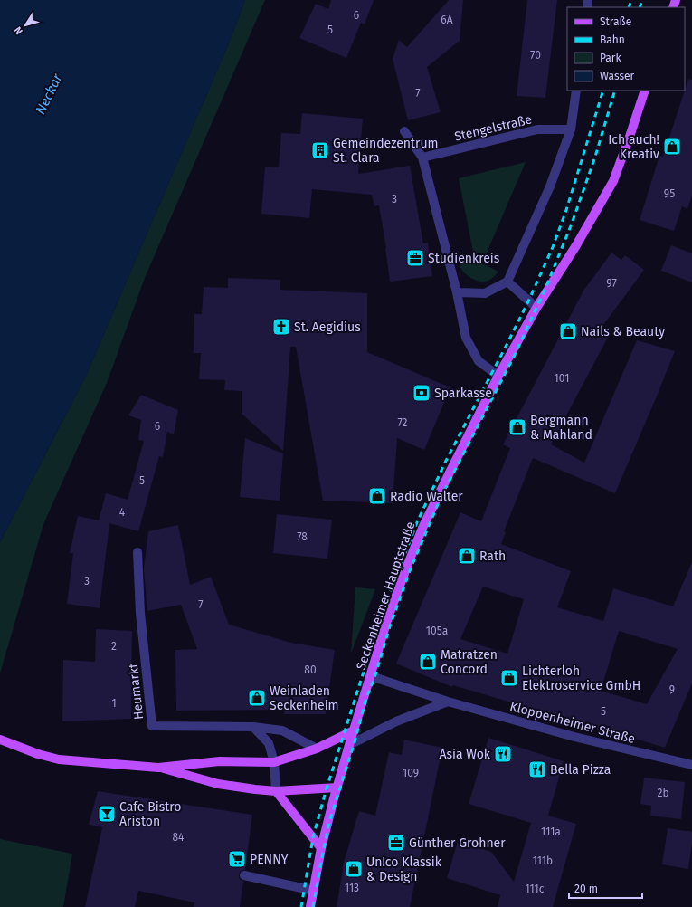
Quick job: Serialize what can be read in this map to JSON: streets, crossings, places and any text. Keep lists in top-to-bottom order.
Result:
{
  "streets": {
    "main road": ["Seckenheimer Hauptstraße"],
    "street": ["Stengelstraße", "Heumarkt", "Kloppenheimer Straße"]
  },
  "crossings": [
    ["Seckenheimer Hauptstraße", "Kloppenheimer Straße"]
  ],
  "water": ["Neckar"],
  "places": {
    "shop": [
      "Ich auch! Kreativ",
      "Nails & Beauty",
      "Bergmann & Mahland",
      "Radio Walter",
      "Rath",
      "Matratzen Concord",
      "Lichterloh Elektroservice GmbH",
      "Weinladen Seckenheim",
      "Un!co Klassik & Design"
    ],
    "building": ["Gemeindezentrum St. Clara"],
    "office": ["Studienkreis", "Günther Grohner"],
    "church": ["St. Aegidius"],
    "bank": ["Sparkasse"],
    "restaurant": ["Asia Wok", "Bella Pizza"],
    "bar": ["Cafe Bistro Ariston"],
    "supermarket": ["PENNY"]
  },
  "house_numbers": [
    "6",
    "6A",
    "5",
    "70",
    "7",
    "95",
    "3",
    "97",
    "101",
    "72",
    "6",
    "5",
    "4",
    "78",
    "3",
    "7",
    "105a",
    "2",
    "80",
    "9",
    "1",
    "5",
    "109",
    "2b",
    "111a",
    "84",
    "111b",
    "113",
    "111c"
  ],
  "legend": [
    "Straße",
    "Bahn",
    "Park",
    "Wasser"
  ],
  "scale_bar": "20 m",
  "north": "bottom left"
}
